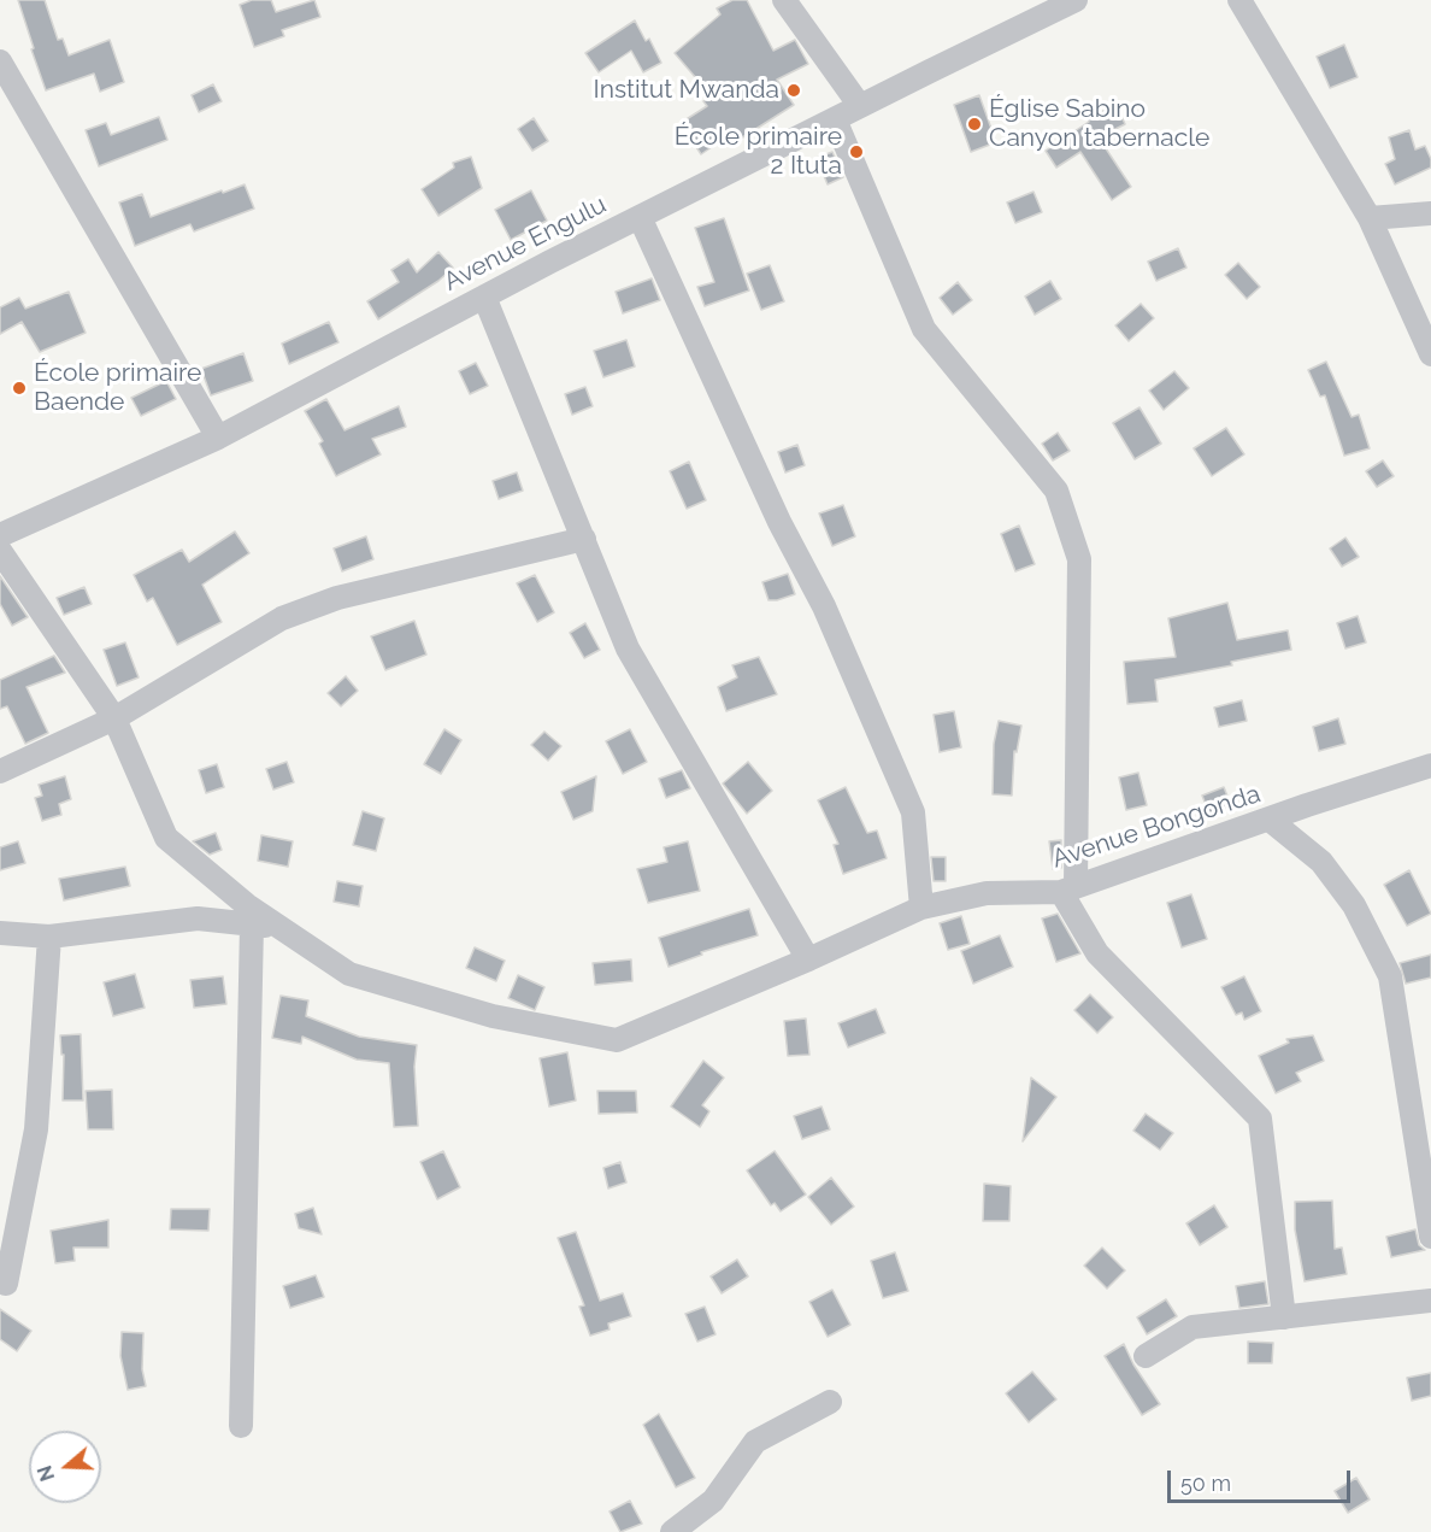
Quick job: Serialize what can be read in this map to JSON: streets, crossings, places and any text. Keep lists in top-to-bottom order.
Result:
{
  "streets": {
    "street": ["Avenue Engulu", "Avenue Bongonda"]
  },
  "places": [
    "Institut Mwanda",
    "Église Sabino Canyon tabernacle",
    "École primaire 2 Ituta",
    "École primaire Baende"
  ],
  "scale_bar": "50 m",
  "north": "left"
}
